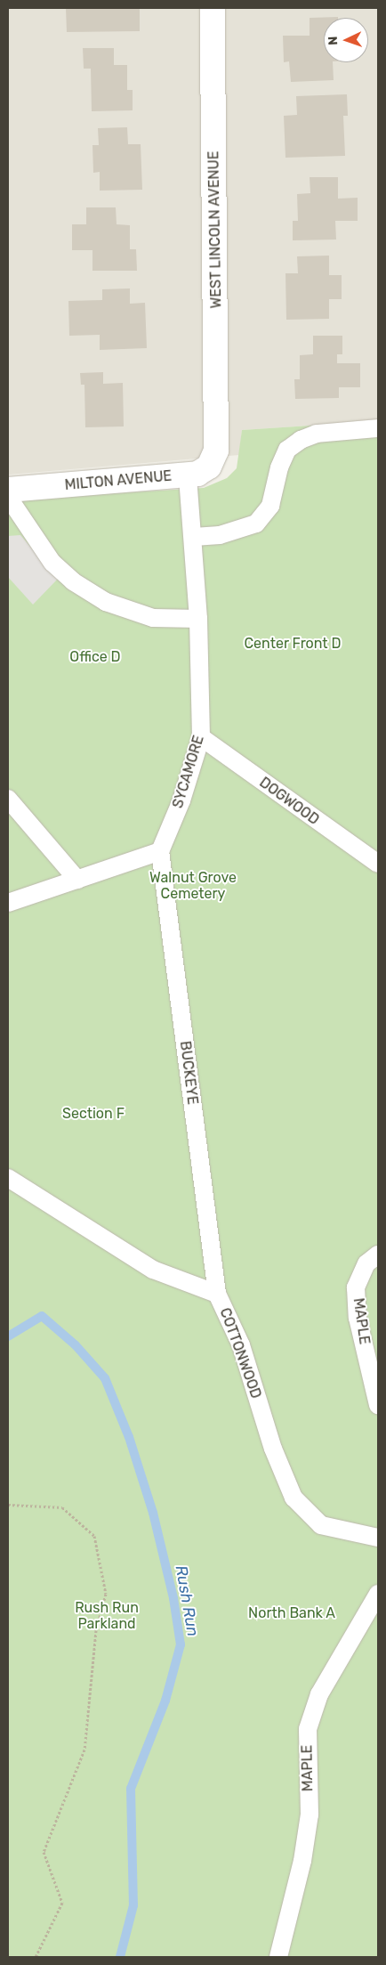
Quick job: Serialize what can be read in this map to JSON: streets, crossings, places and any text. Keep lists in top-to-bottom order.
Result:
{
  "streets": {
    "street": ["WEST LINCOLN AVENUE", "MILTON AVENUE"],
    "lane": [
      "SYCAMORE",
      "DOGWOOD",
      "BUCKEYE",
      "MAPLE",
      "COTTONWOOD"
    ]
  },
  "crossings": [
    ["WEST LINCOLN AVENUE", "MILTON AVENUE"],
    ["MILTON AVENUE", "SYCAMORE"],
    ["SYCAMORE", "DOGWOOD"],
    ["SYCAMORE", "BUCKEYE"],
    ["BUCKEYE", "COTTONWOOD"]
  ],
  "water": ["Rush Run"],
  "parks": [
    "Center Front D",
    "Office D",
    "Walnut Grove Cemetery",
    "Section F",
    "Rush Run Parkland",
    "North Bank A"
  ],
  "north": "left"
}
